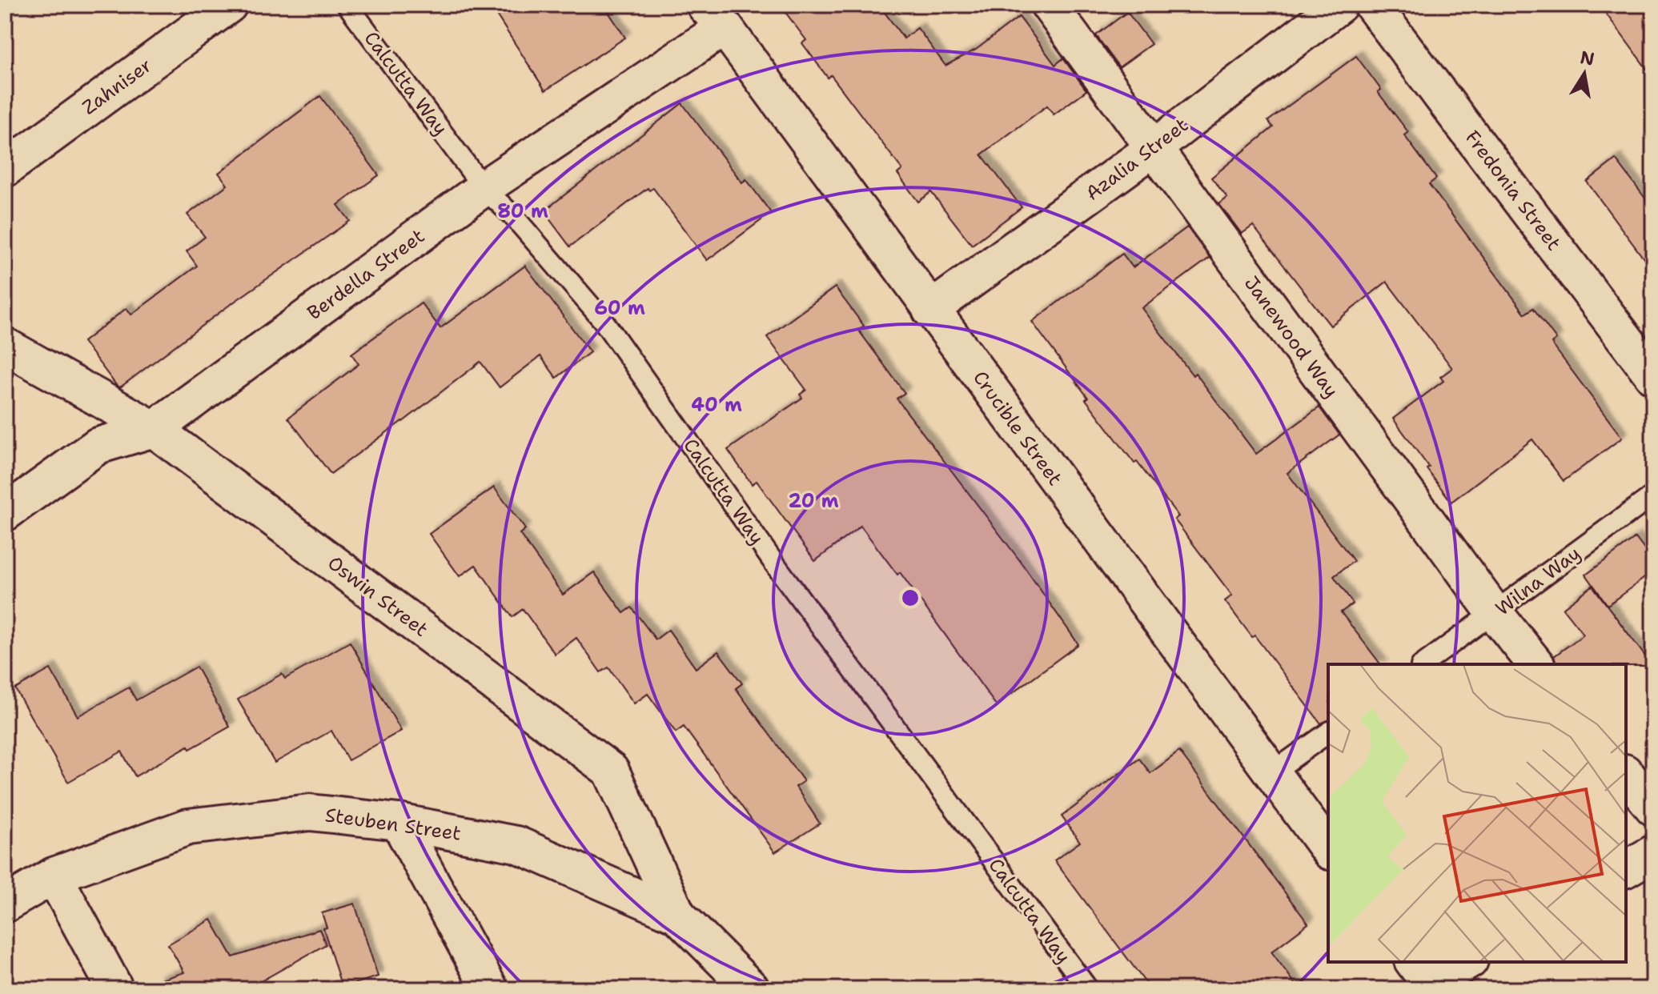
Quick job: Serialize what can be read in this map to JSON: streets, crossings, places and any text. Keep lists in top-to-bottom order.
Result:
{
  "streets": {
    "street": [
      "Zahniser",
      "Azalia Street",
      "Fredonia Street",
      "Berdella Street",
      "Janewood Way",
      "Crucible Street",
      "Oswin Street",
      "Steuben Street"
    ],
    "lane": ["Calcutta Way", "Wilna Way"]
  },
  "crossings": [
    ["Calcutta Way", "Berdella Street"],
    ["Azalia Street", "Janewood Way"],
    ["Azalia Street", "Crucible Street"],
    ["Berdella Street", "Crucible Street"],
    ["Berdella Street", "Oswin Street"],
    ["Janewood Way", "Wilna Way"],
    ["Oswin Street", "Steuben Street"]
  ],
  "north": "top",
  "rings": [
    "80 m",
    "60 m",
    "40 m",
    "20 m"
  ]
}
